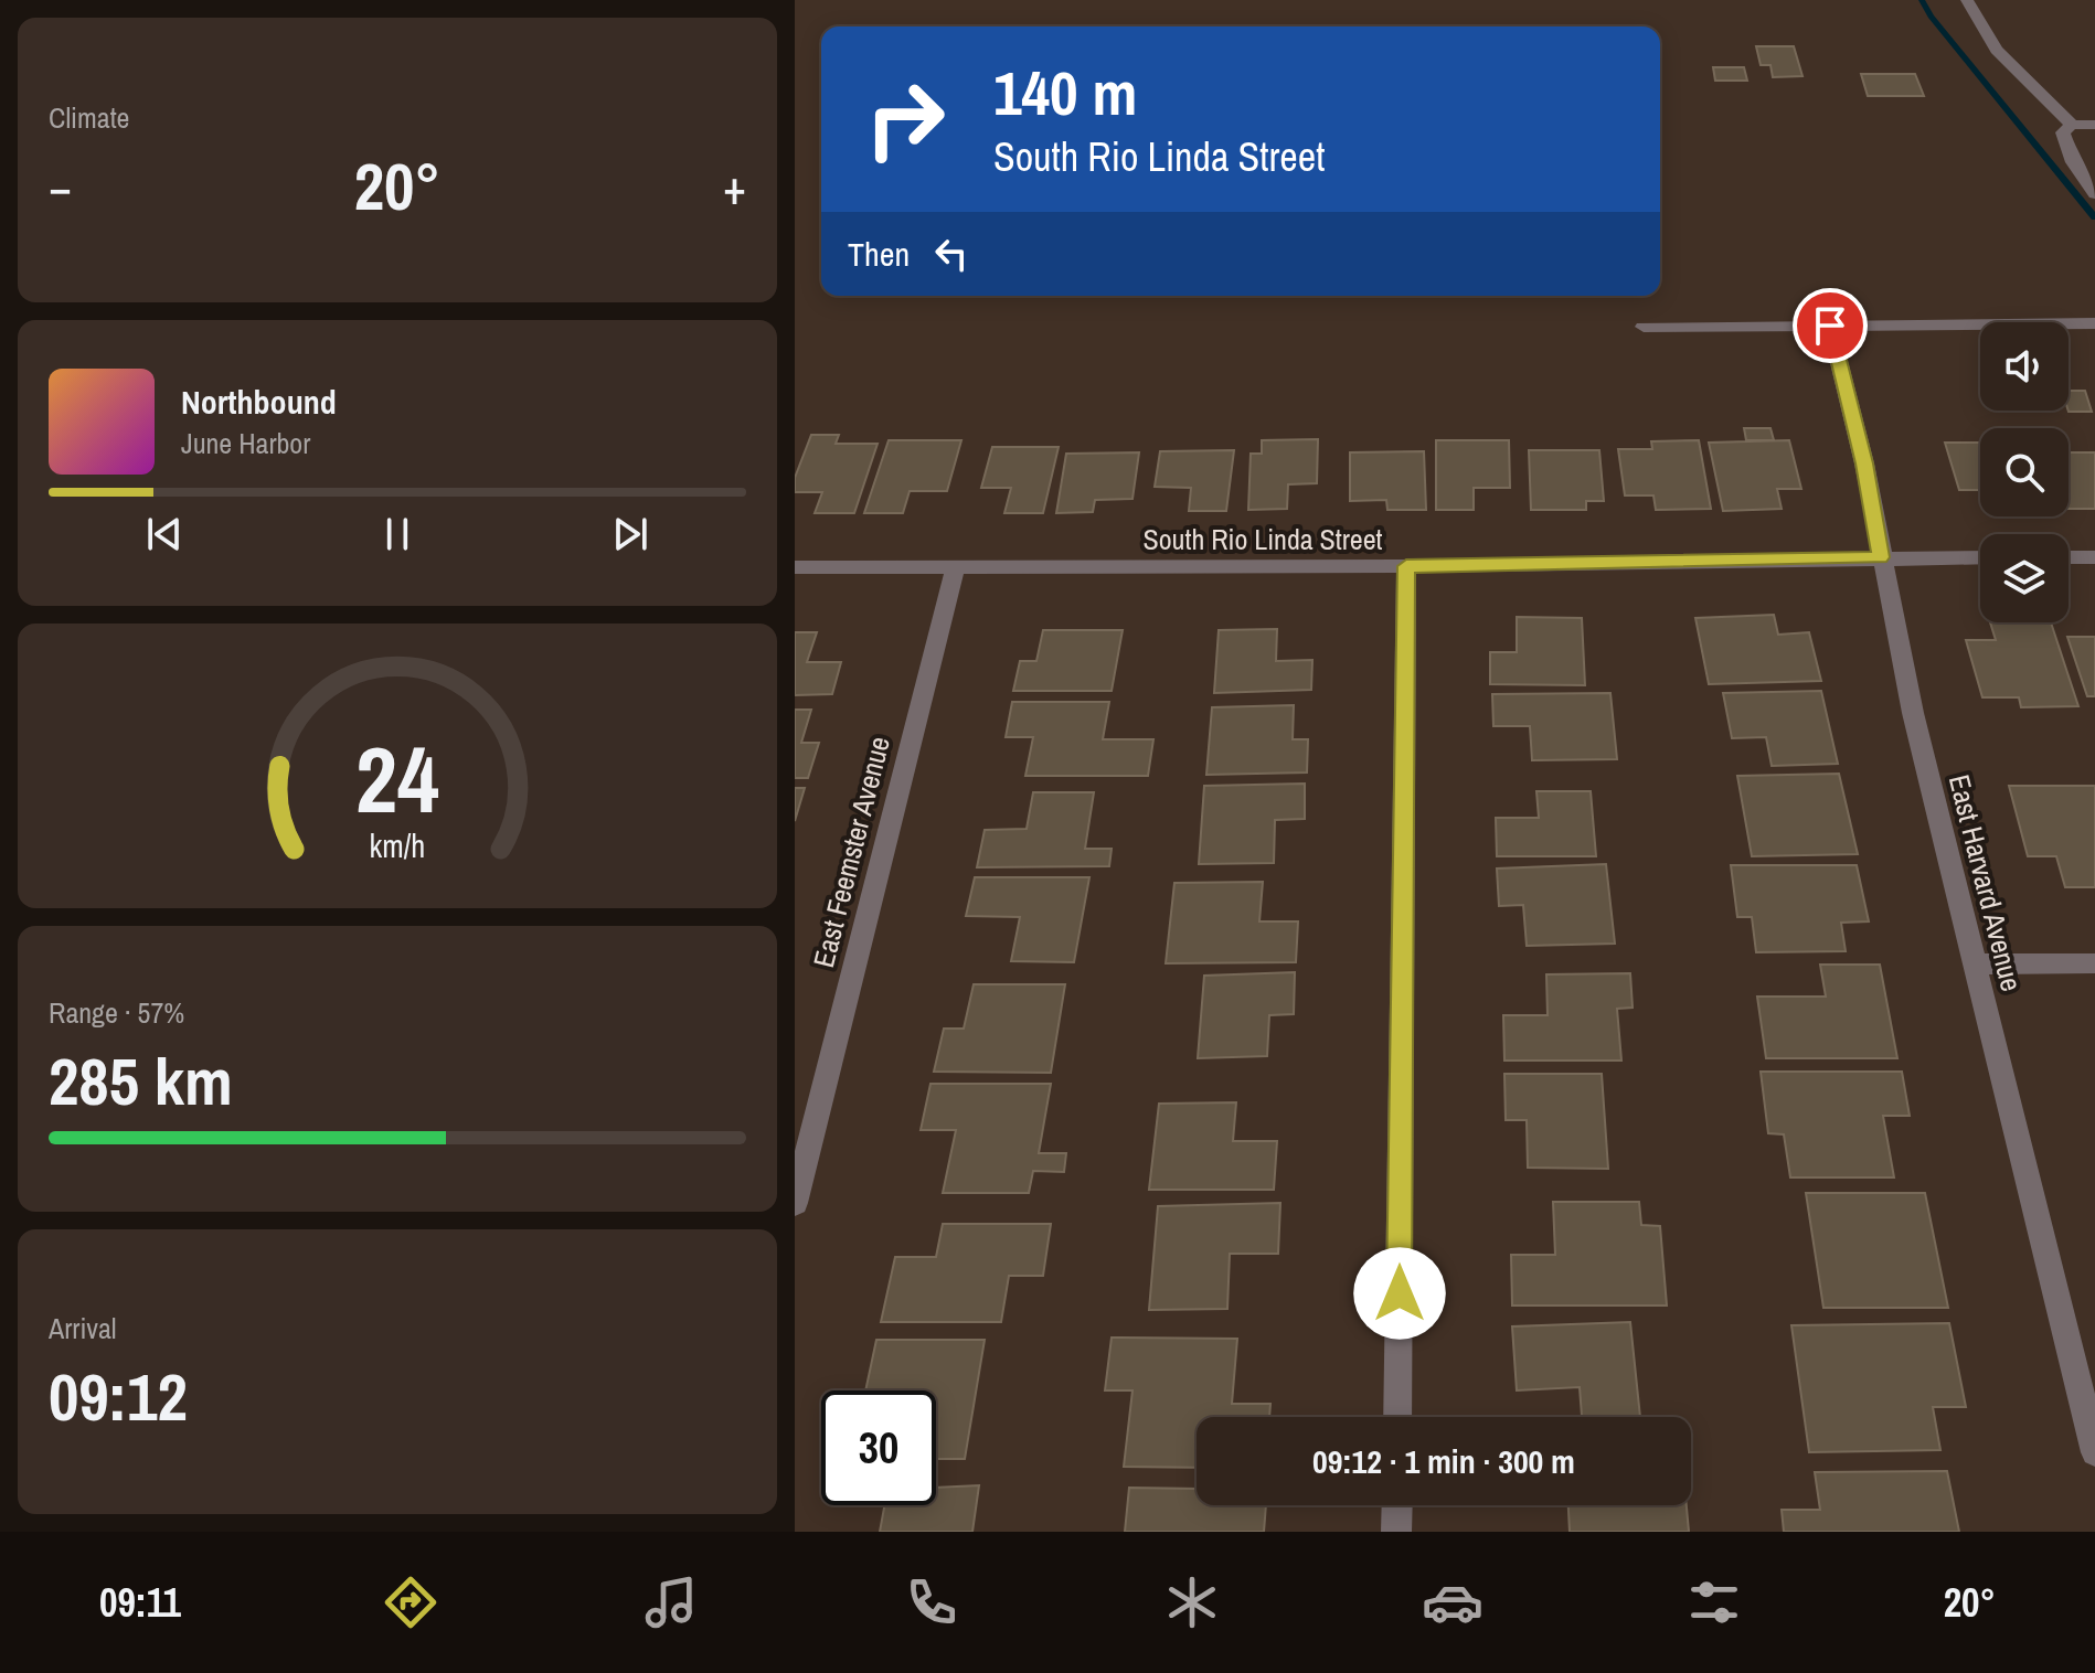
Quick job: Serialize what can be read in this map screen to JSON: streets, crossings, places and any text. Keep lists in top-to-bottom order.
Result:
{
  "streets": {
    "street": ["South Rio Linda Street", "East Feemster Avenue", "East Harvard Avenue"]
  },
  "crossings": [
    ["South Rio Linda Street", "East Feemster Avenue"],
    ["South Rio Linda Street", "East Harvard Avenue"]
  ],
  "page": {
    "tile": [
      "Climate",
      ["Range · 57%", "285 km"],
      ["Arrival", "09:12"]
    ],
    "turn": ["140 m", "South Rio Linda Street"],
    "heat": ["−", "20°", "+"],
    "then": "Then",
    "song": ["Northbound", "June Harbor"],
    "limit": "30",
    "trip": "09:12 · 1 min · 300 m",
    "tabs": ["09:11", "20°"],
    "gauge": ["24", "km/h"]
  }
}
